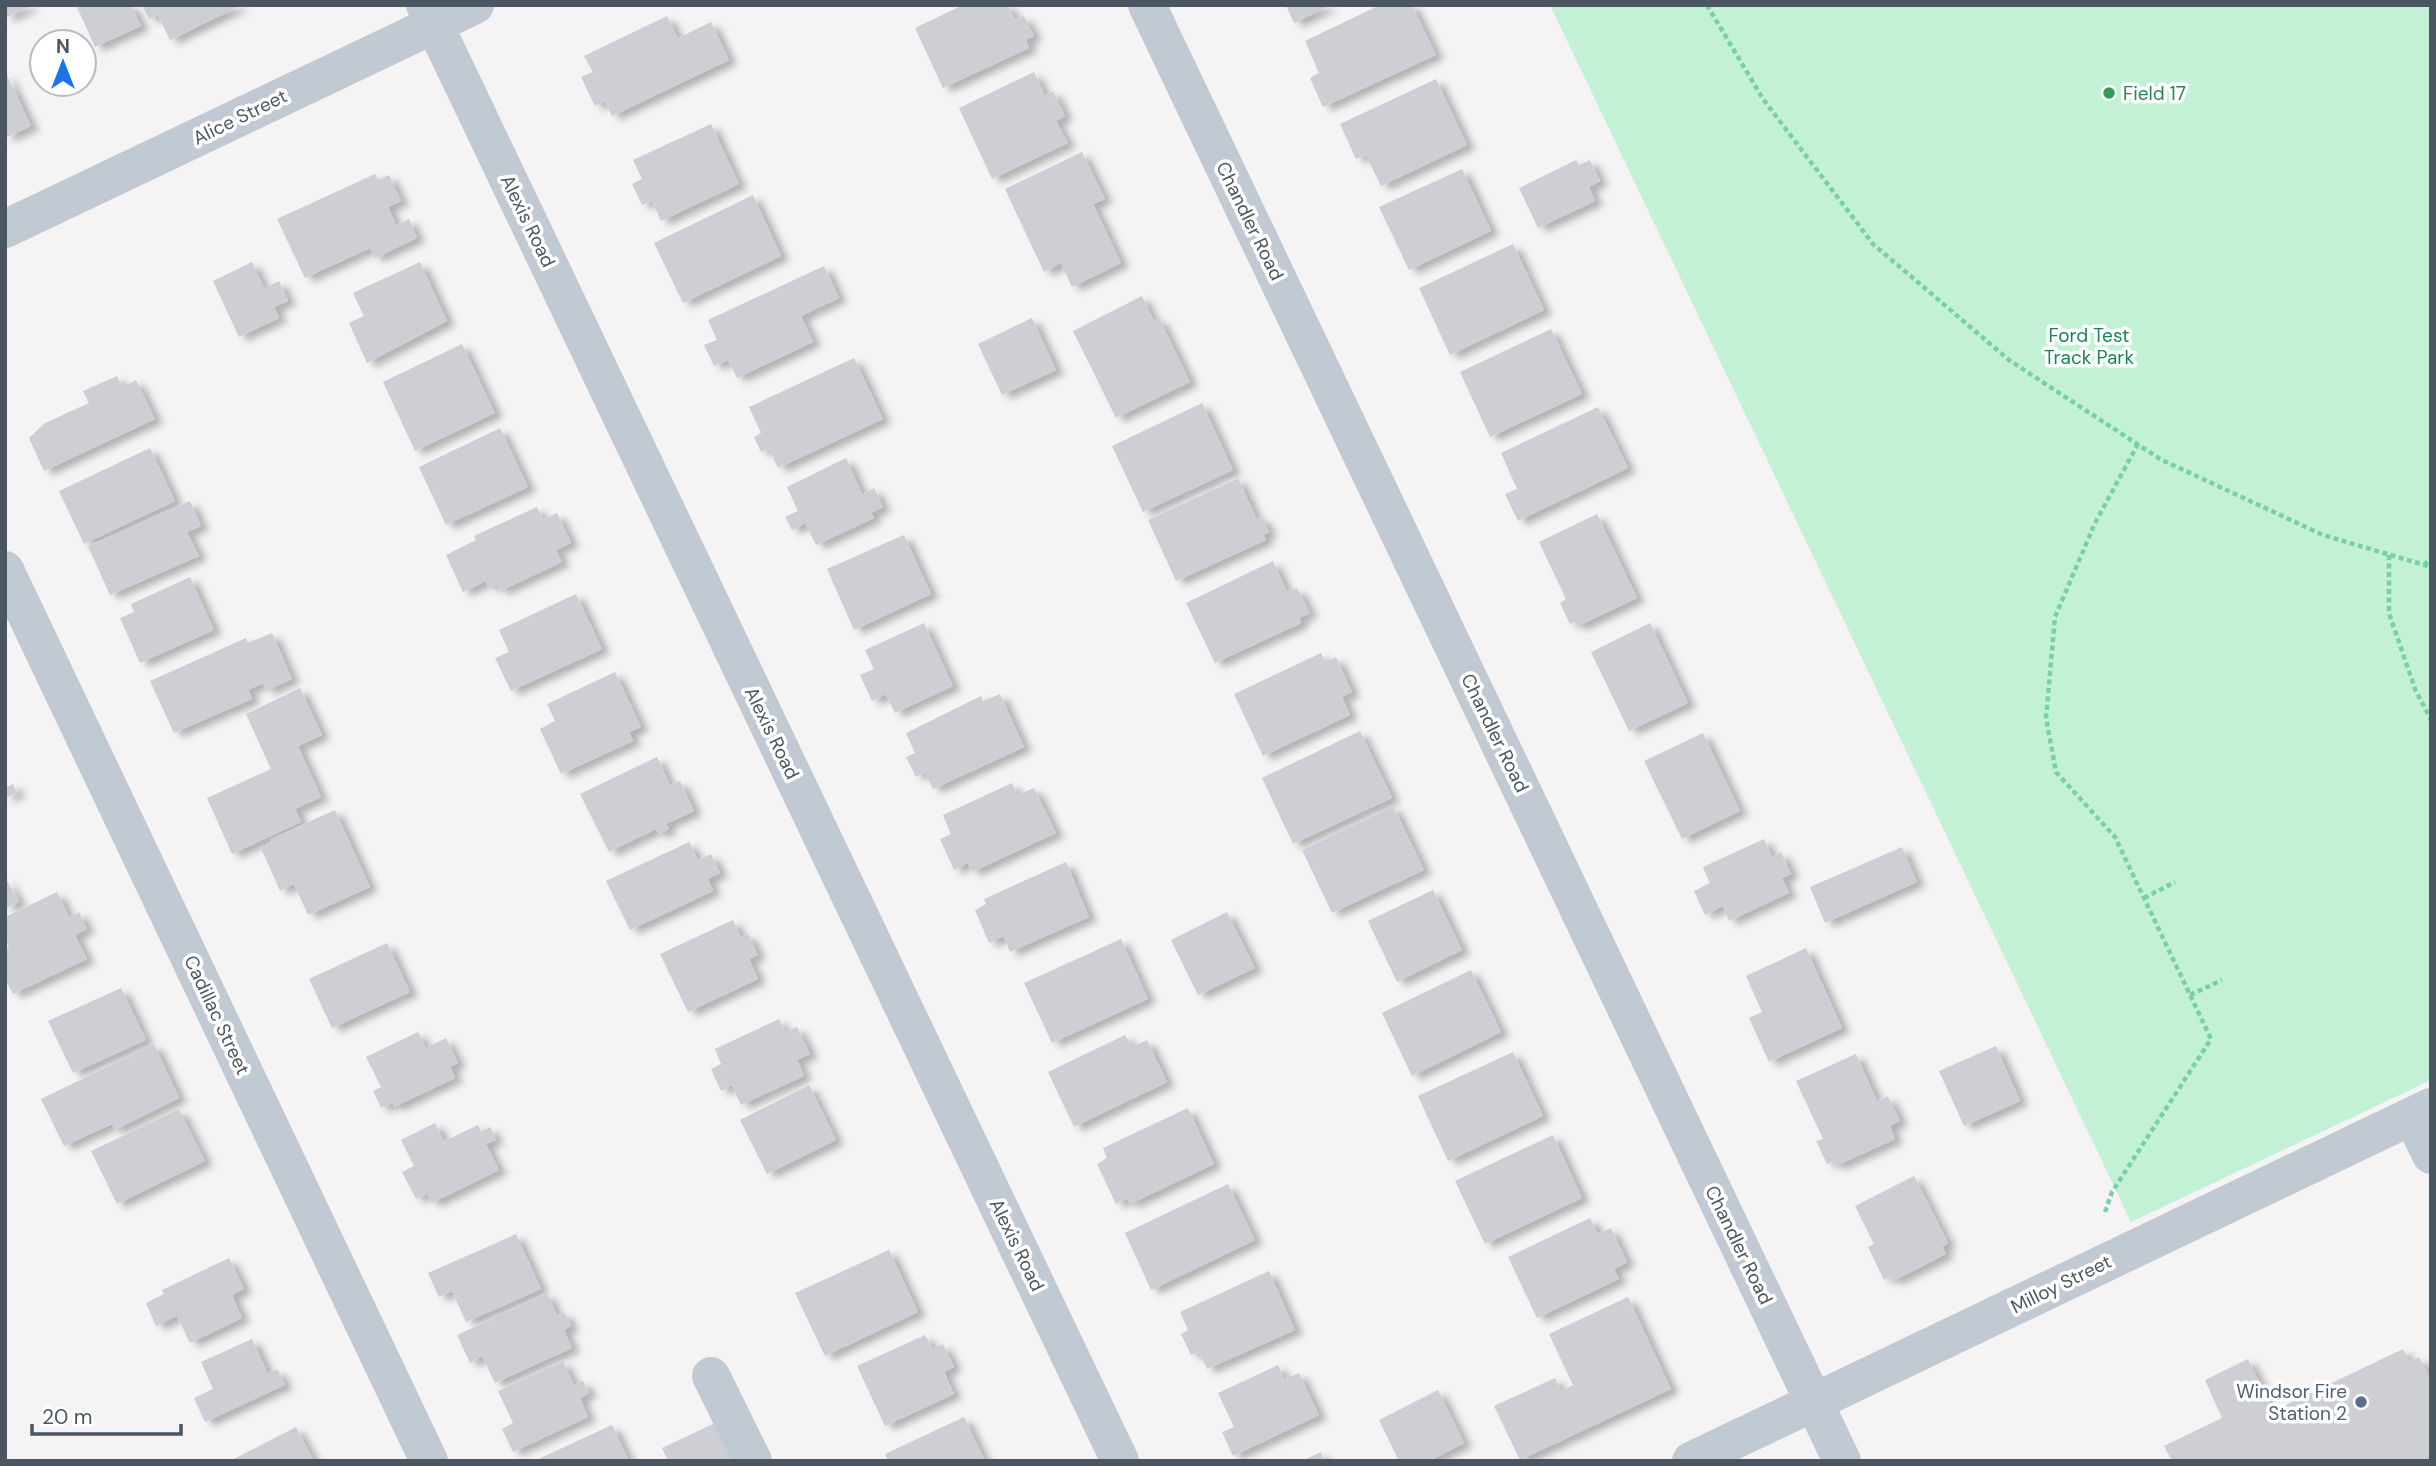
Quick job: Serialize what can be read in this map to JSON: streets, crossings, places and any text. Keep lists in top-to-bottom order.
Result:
{
  "streets": {
    "street": [
      "Alice Street",
      "Alexis Road",
      "Chandler Road",
      "Cadillac Street",
      "Milloy Street"
    ]
  },
  "crossings": [
    ["Alice Street", "Alexis Road"],
    ["Chandler Road", "Milloy Street"]
  ],
  "parks": ["Ford Test Track Park"],
  "places": ["Field 17", "Windsor Fire Station 2"],
  "scale_bar": "20 m",
  "north": "top"
}
